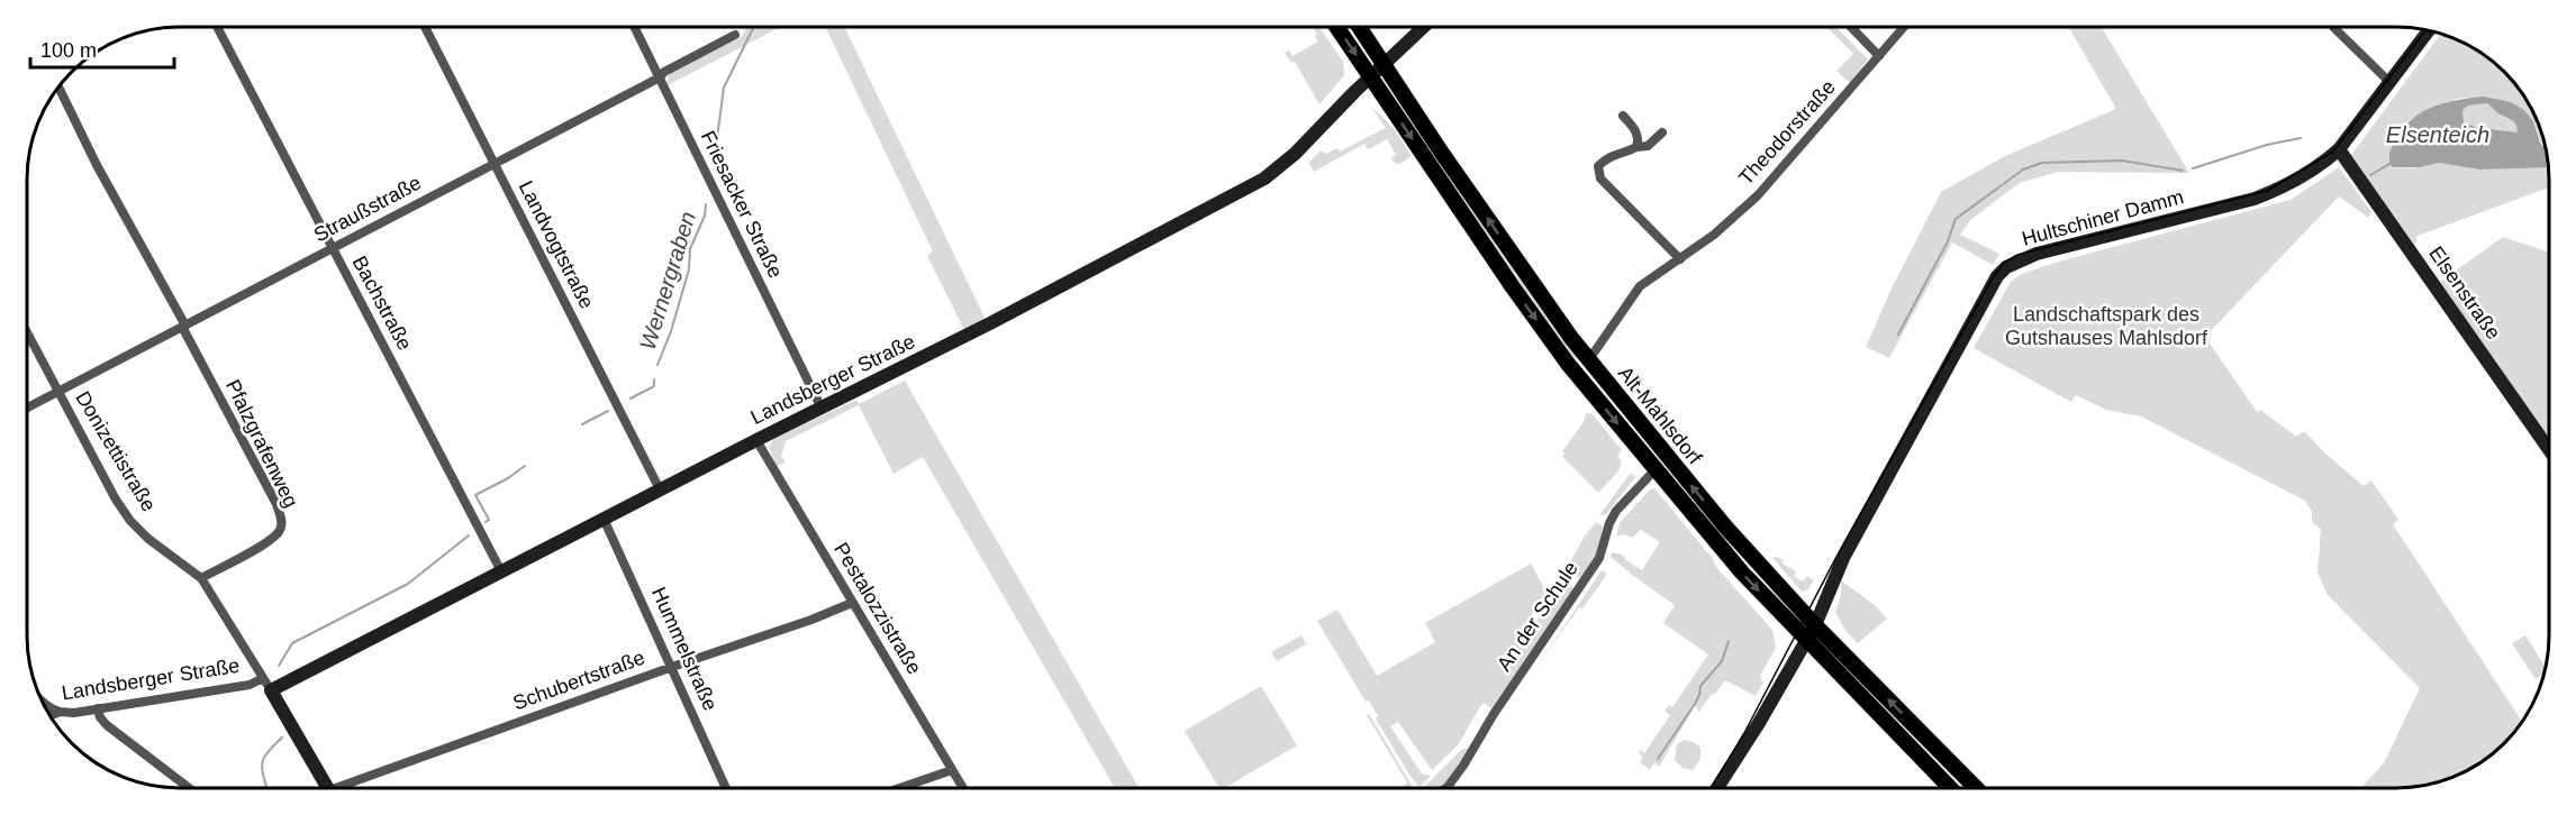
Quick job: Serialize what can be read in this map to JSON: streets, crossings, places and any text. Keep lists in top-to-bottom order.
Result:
{
  "streets": {
    "main road": ["Alt-Mahlsdorf"],
    "street": [
      "Theodorstraße",
      "Friesacker Straße",
      "Straußstraße",
      "Hultschiner Damm",
      "Landvogtstraße",
      "Elsenstraße",
      "Bachstraße",
      "Landsberger Straße",
      "Pfalzgrafenweg",
      "Donizettistraße",
      "Pestalozzistraße",
      "An der Schule",
      "Hummelstraße",
      "Schubertstraße"
    ]
  },
  "crossings": [
    ["Theodorstraße", "Alt-Mahlsdorf"],
    ["Friesacker Straße", "Straußstraße"],
    ["Friesacker Straße", "Landsberger Straße"],
    ["Straußstraße", "Landvogtstraße"],
    ["Straußstraße", "Bachstraße"],
    ["Straußstraße", "Pfalzgrafenweg"],
    ["Straußstraße", "Donizettistraße"],
    ["Hultschiner Damm", "Elsenstraße"],
    ["Hultschiner Damm", "Alt-Mahlsdorf"],
    ["Landvogtstraße", "Landsberger Straße"],
    ["Bachstraße", "Landsberger Straße"],
    ["Landsberger Straße", "Alt-Mahlsdorf"],
    ["Landsberger Straße", "Donizettistraße"],
    ["Landsberger Straße", "Pestalozzistraße"],
    ["Landsberger Straße", "Hummelstraße"],
    ["Alt-Mahlsdorf", "An der Schule"],
    ["Pfalzgrafenweg", "Donizettistraße"],
    ["Pestalozzistraße", "Schubertstraße"],
    ["Hummelstraße", "Schubertstraße"]
  ],
  "water": ["Elsenteich", "Wernergraben"],
  "parks": ["Landschaftspark des Gutshauses Mahlsdorf"],
  "scale_bar": "100 m"
}
